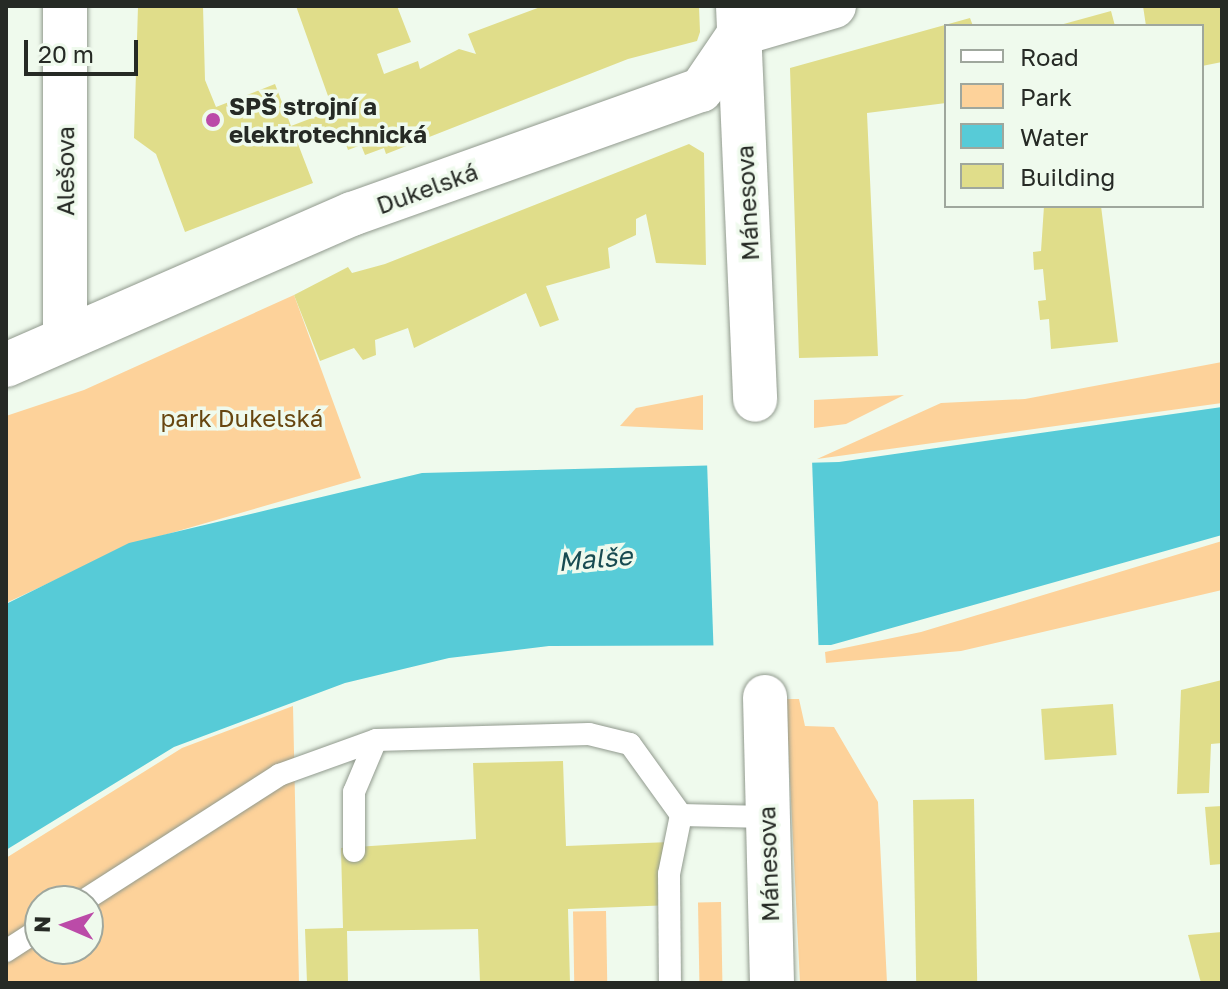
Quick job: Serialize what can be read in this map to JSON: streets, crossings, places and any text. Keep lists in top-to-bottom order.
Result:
{
  "streets": {
    "street": ["Alešova", "Dukelská", "Mánesova"]
  },
  "crossings": [
    ["Alešova", "Dukelská"],
    ["Dukelská", "Mánesova"]
  ],
  "water": ["Malše"],
  "parks": ["park Dukelská"],
  "places": ["SPŠ strojní a elektrotechnická"],
  "legend": [
    "Road",
    "Park",
    "Water",
    "Building"
  ],
  "scale_bar": "20 m",
  "north": "left"
}
